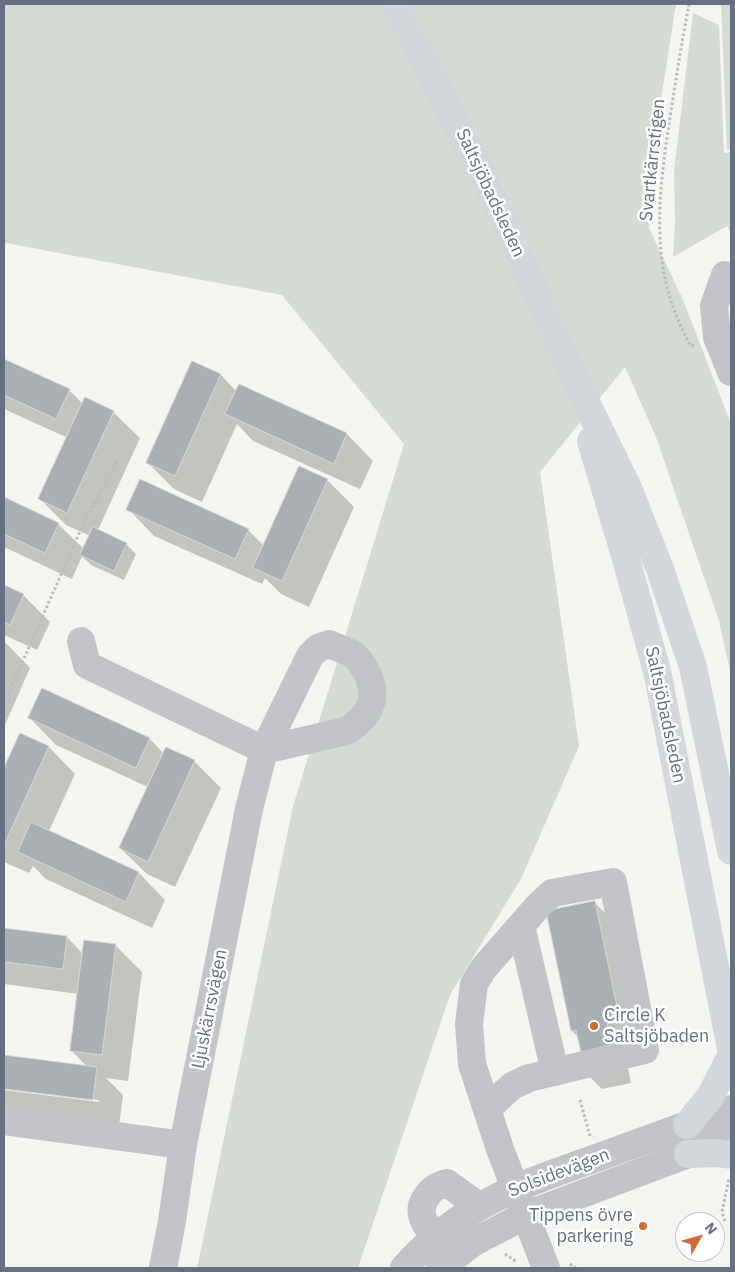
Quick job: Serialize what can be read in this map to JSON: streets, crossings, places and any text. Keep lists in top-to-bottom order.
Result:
{
  "streets": {
    "main road": ["Saltsjöbadsleden"],
    "street": ["Ljuskärrsvägen", "Solsidevägen"],
    "path": ["Svartkärrstigen"]
  },
  "places": ["Circle K Saltsjöbaden", "Tippens övre parkering"],
  "north": "top right"
}
